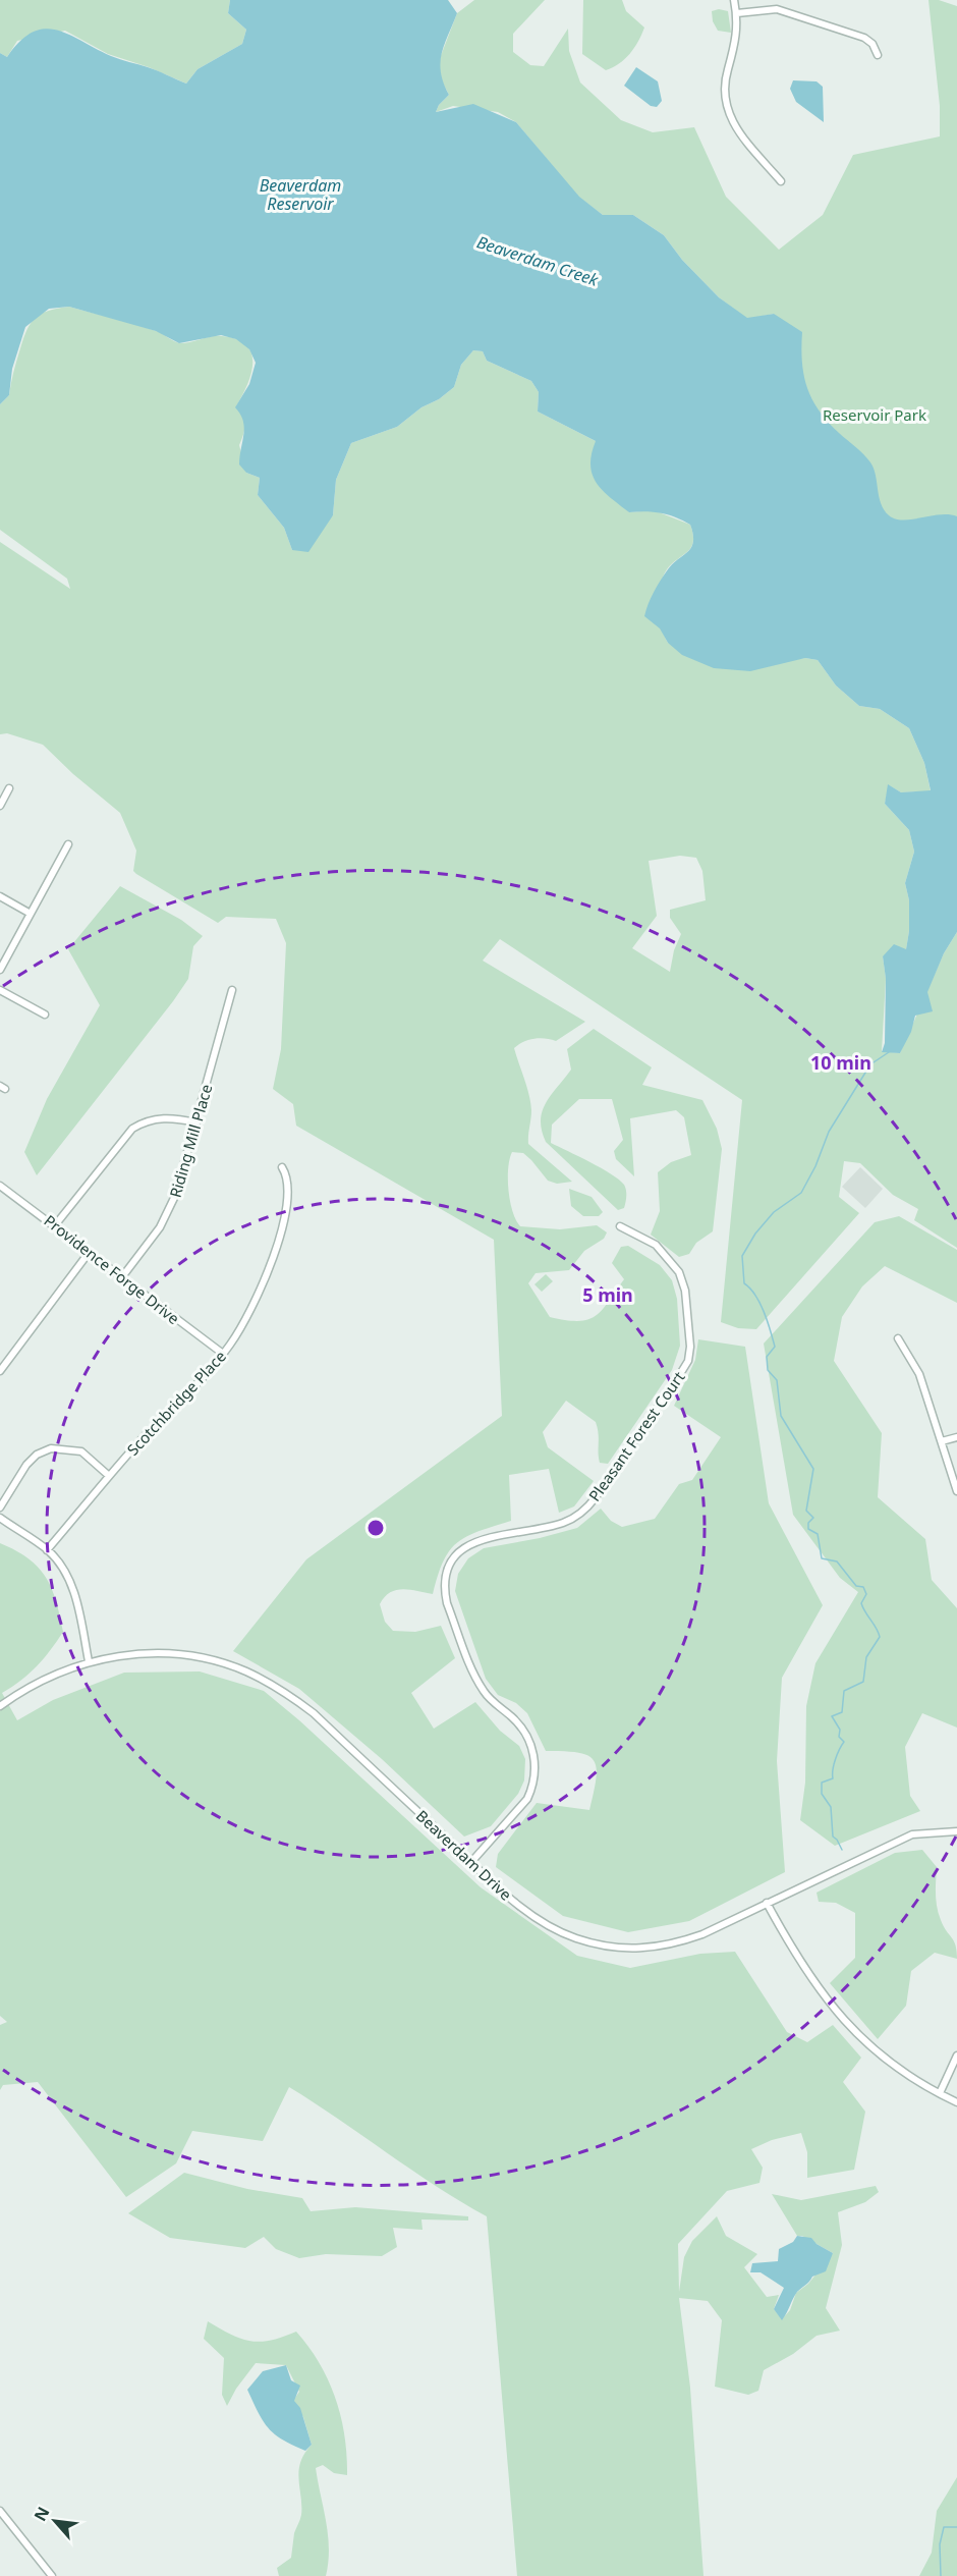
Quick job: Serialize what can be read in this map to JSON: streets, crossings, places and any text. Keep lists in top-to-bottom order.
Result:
{
  "streets": {
    "street": [
      "Riding Mill Place",
      "Providence Forge Drive",
      "Scotchbridge Place",
      "Pleasant Forest Court",
      "Beaverdam Drive"
    ]
  },
  "crossings": [
    ["Riding Mill Place", "Providence Forge Drive"],
    ["Providence Forge Drive", "Scotchbridge Place"],
    ["Pleasant Forest Court", "Beaverdam Drive"]
  ],
  "water": ["Beaverdam Reservoir", "Beaverdam Creek"],
  "parks": ["Reservoir Park"],
  "north": "top left",
  "rings": ["10 min", "5 min"]
}
